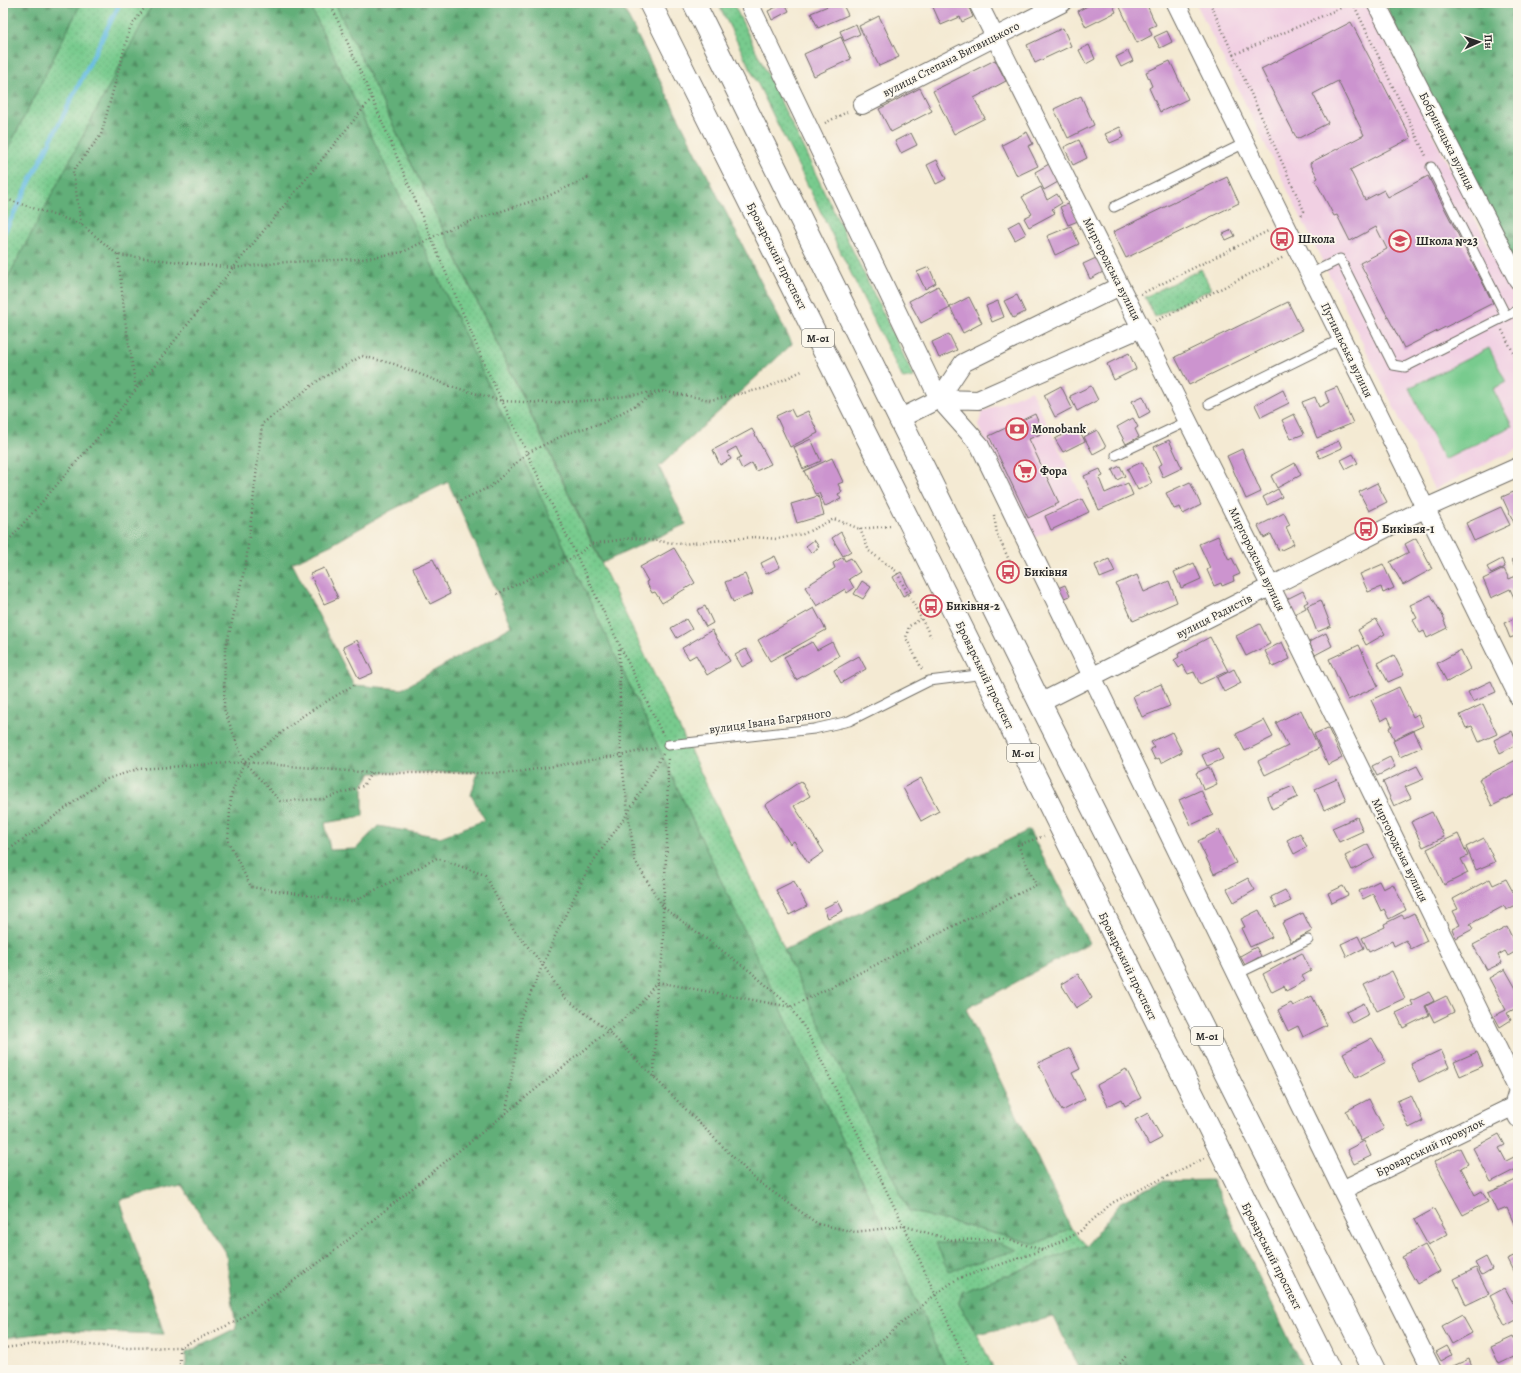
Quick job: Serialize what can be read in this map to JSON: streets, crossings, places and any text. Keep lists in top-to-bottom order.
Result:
{
  "streets": {
    "highway": ["Броварський проспект", "М-01"],
    "street": [
      "вулиця Степана Витвицького",
      "Бобринецька вулиця",
      "Миргородська вулиця",
      "Путивльська вулиця",
      "вулиця Радистів",
      "Броварський провулок"
    ],
    "lane": ["вулиця Івана Багряного"]
  },
  "crossings": [
    ["вулиця Степана Витвицького", "Миргородська вулиця"],
    ["Броварський проспект", "вулиця Івана Багряного"],
    ["Миргородська вулиця", "вулиця Радистів"],
    ["Миргородська вулиця", "Броварський провулок"],
    ["М-01", "вулиця Радистів"],
    ["Путивльська вулиця", "вулиця Радистів"]
  ],
  "places": {
    "bus stop": [
      "Школа",
      "Бикiвня-1",
      "Бикiвня",
      "Бикiвня-2"
    ],
    "school or university": ["Школа №23"],
    "bank": ["Monobank"],
    "supermarket": ["Фора"]
  },
  "north": "right"
}
